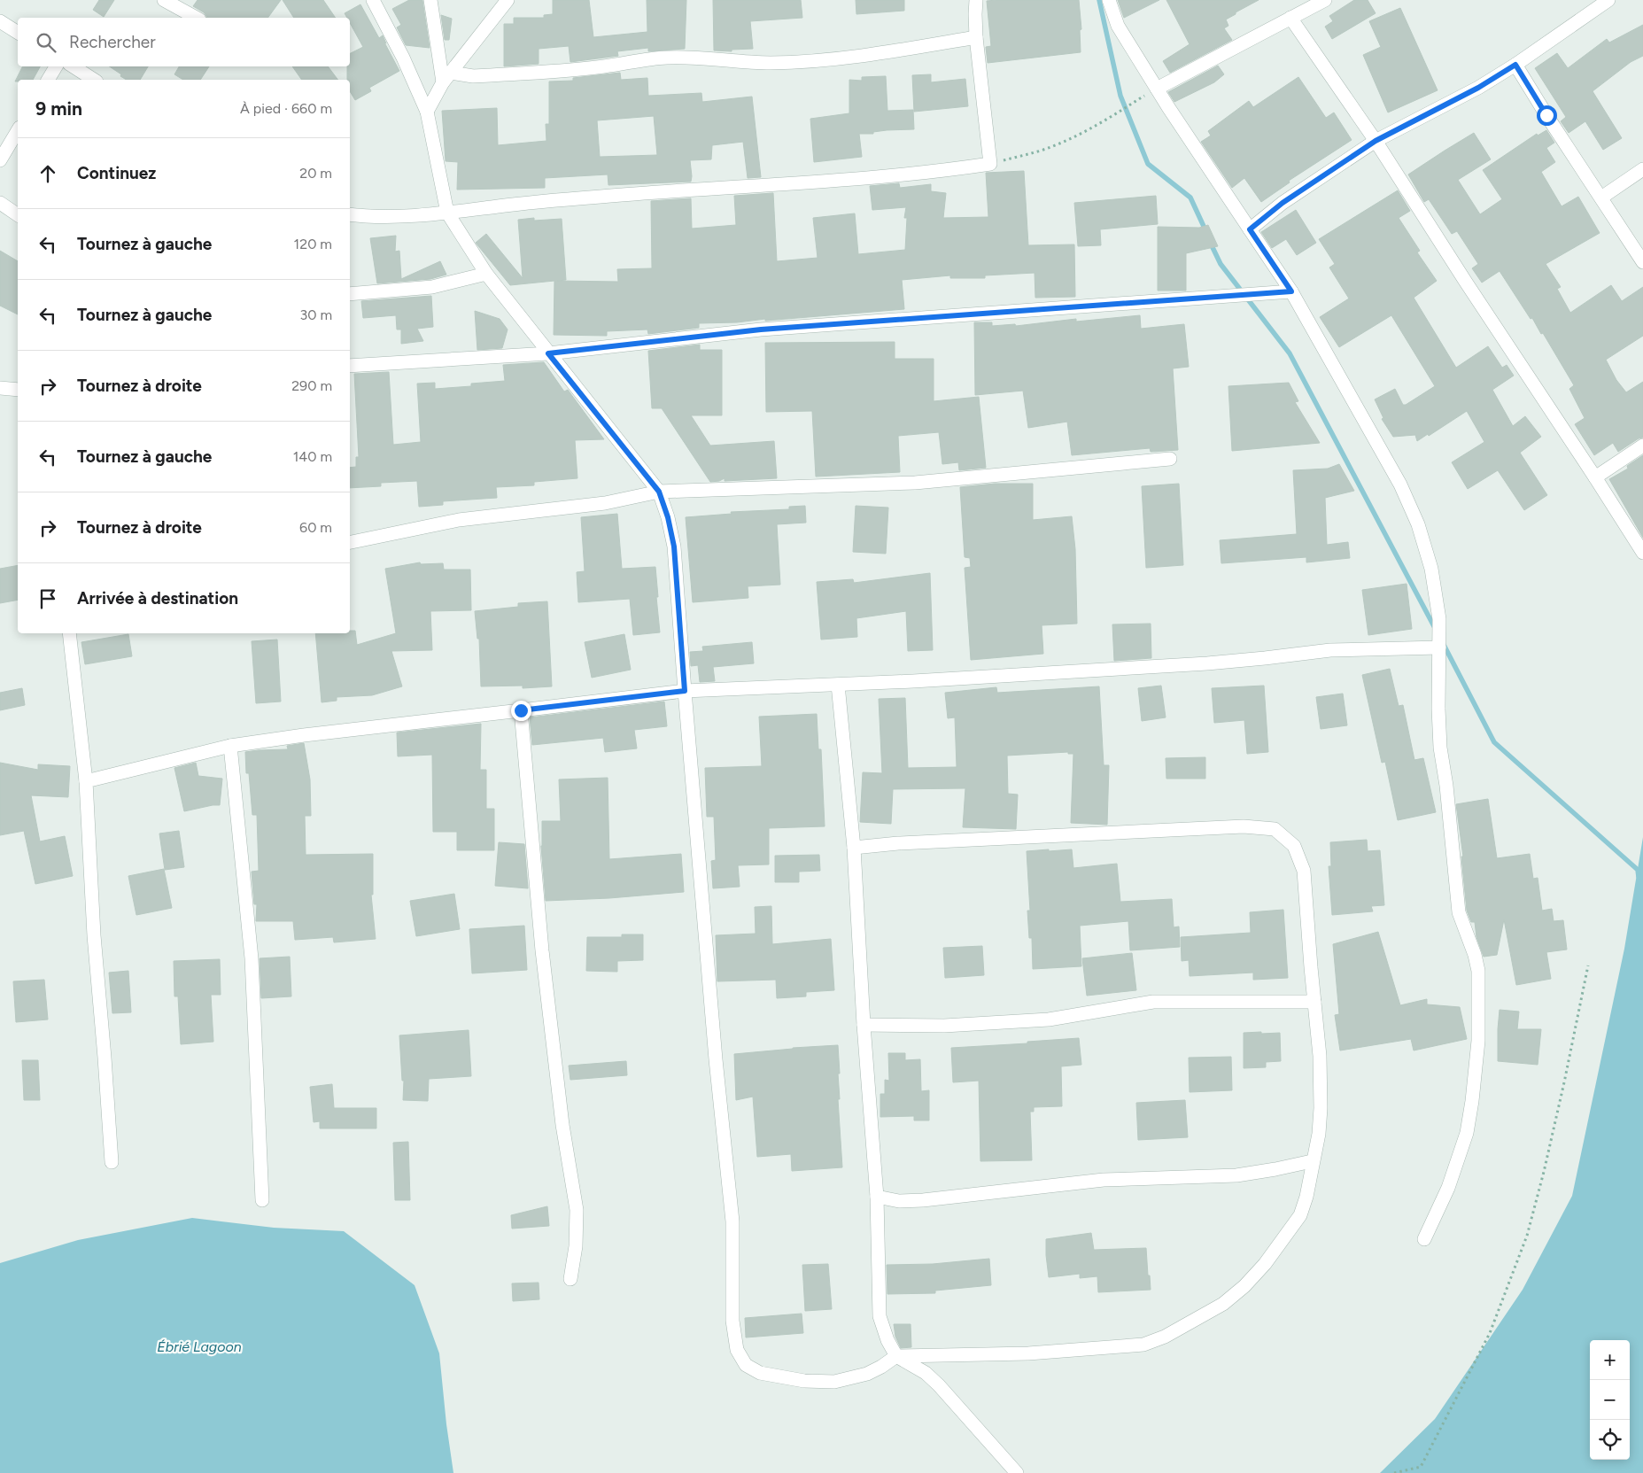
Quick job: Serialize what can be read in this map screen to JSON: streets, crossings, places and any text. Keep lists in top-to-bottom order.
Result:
{
  "water": ["Ébrié Lagoon"],
  "page": {
    "search": "Rechercher",
    "heading": ["9 min", "À pied · 660 m"],
    "list": [
      ["Continuez", "20 m"],
      ["Tournez à gauche", "120 m"],
      ["Tournez à gauche", "30 m"],
      ["Tournez à droite", "290 m"],
      ["Tournez à gauche", "140 m"],
      ["Tournez à droite", "60 m"],
      "Arrivée à destination"
    ],
    "map_buttons": ["+", "−"]
  }
}
